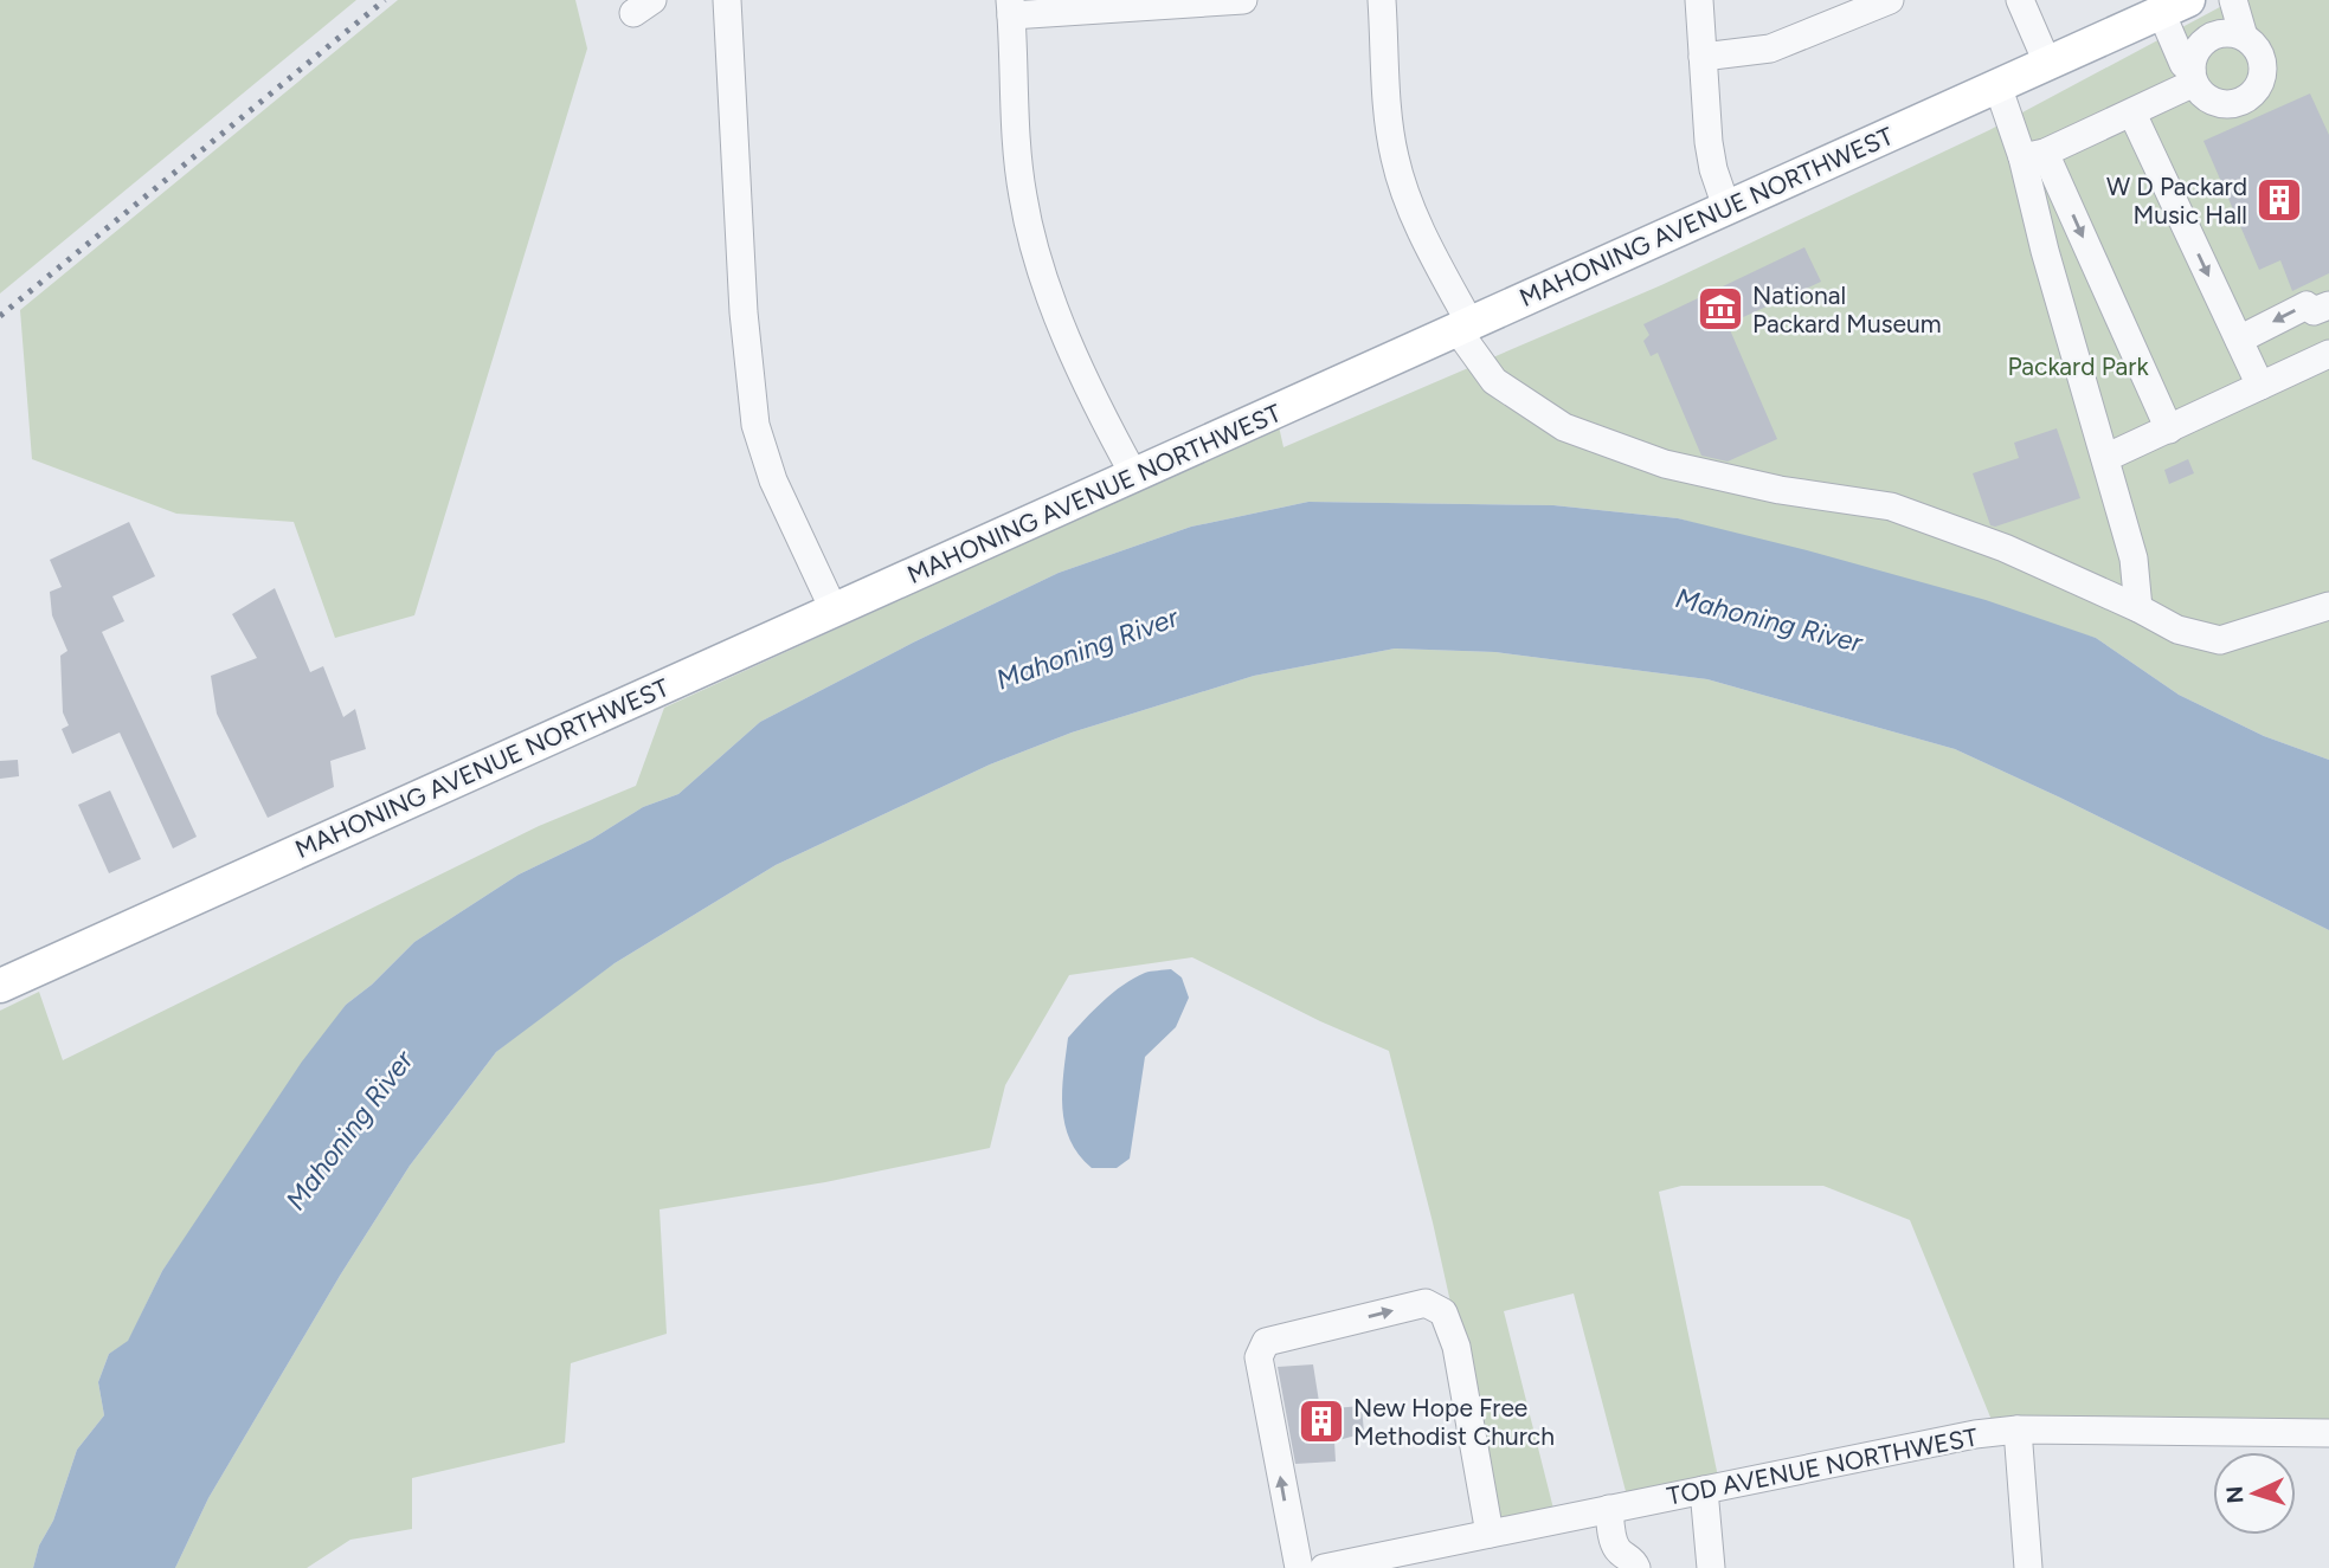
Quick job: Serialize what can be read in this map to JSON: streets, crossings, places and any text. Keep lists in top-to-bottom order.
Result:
{
  "streets": {
    "main road": ["MAHONING AVENUE NORTHWEST"],
    "street": ["TOD AVENUE NORTHWEST"]
  },
  "water": ["Mahoning River"],
  "parks": ["Packard Park"],
  "places": {
    "building": ["W D Packard Music Hall", "New Hope Free Methodist Church"],
    "museum": ["National Packard Museum"]
  },
  "north": "left"
}
